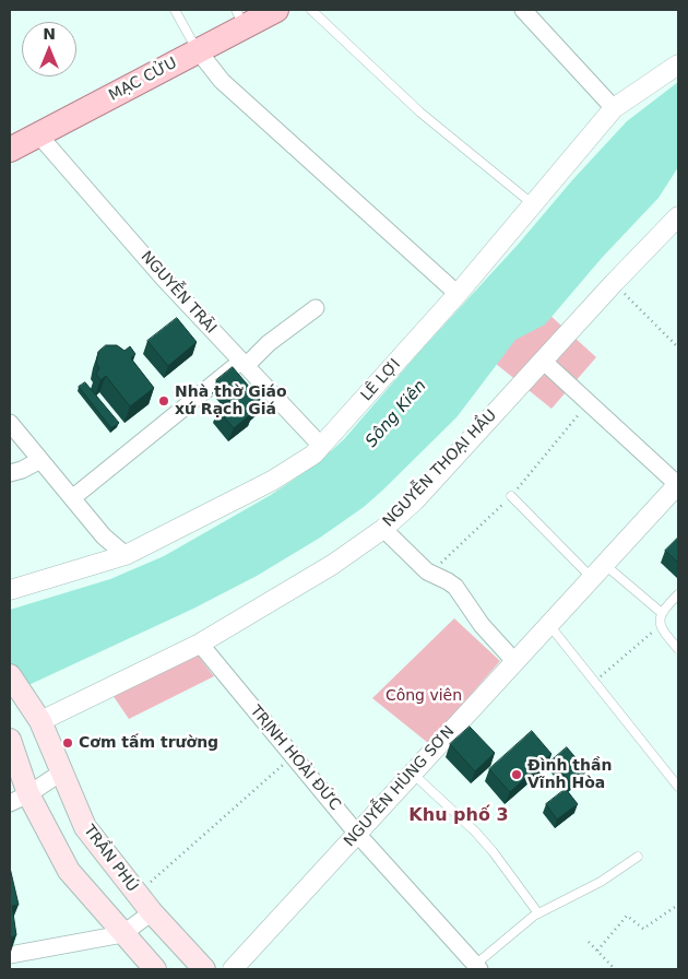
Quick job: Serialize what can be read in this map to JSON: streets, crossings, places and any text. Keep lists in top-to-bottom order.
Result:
{
  "streets": {
    "main road": ["MẠC CỬU", "TRẦN PHÚ"],
    "street": [
      "NGUYỄN TRÃI",
      "LÊ LỢI",
      "NGUYỄN THOẠI HẦU",
      "TRỊNH HOÀI ĐỨC",
      "NGUYỄN HÙNG SƠN"
    ]
  },
  "crossings": [
    ["MẠC CỬU", "NGUYỄN TRÃI"],
    ["NGUYỄN TRÃI", "LÊ LỢI"],
    ["NGUYỄN THOẠI HẦU", "TRỊNH HOÀI ĐỨC"],
    ["NGUYỄN THOẠI HẦU", "TRẦN PHÚ"],
    ["TRỊNH HOÀI ĐỨC", "NGUYỄN HÙNG SƠN"]
  ],
  "districts": ["Khu phố 3"],
  "water": ["Sông Kiên"],
  "parks": ["Công viên"],
  "places": ["Nhà thờ Giáo xứ Rạch Giá", "Cơm tấm trường", "Đình thần Vĩnh Hòa"],
  "north": "top"
}
